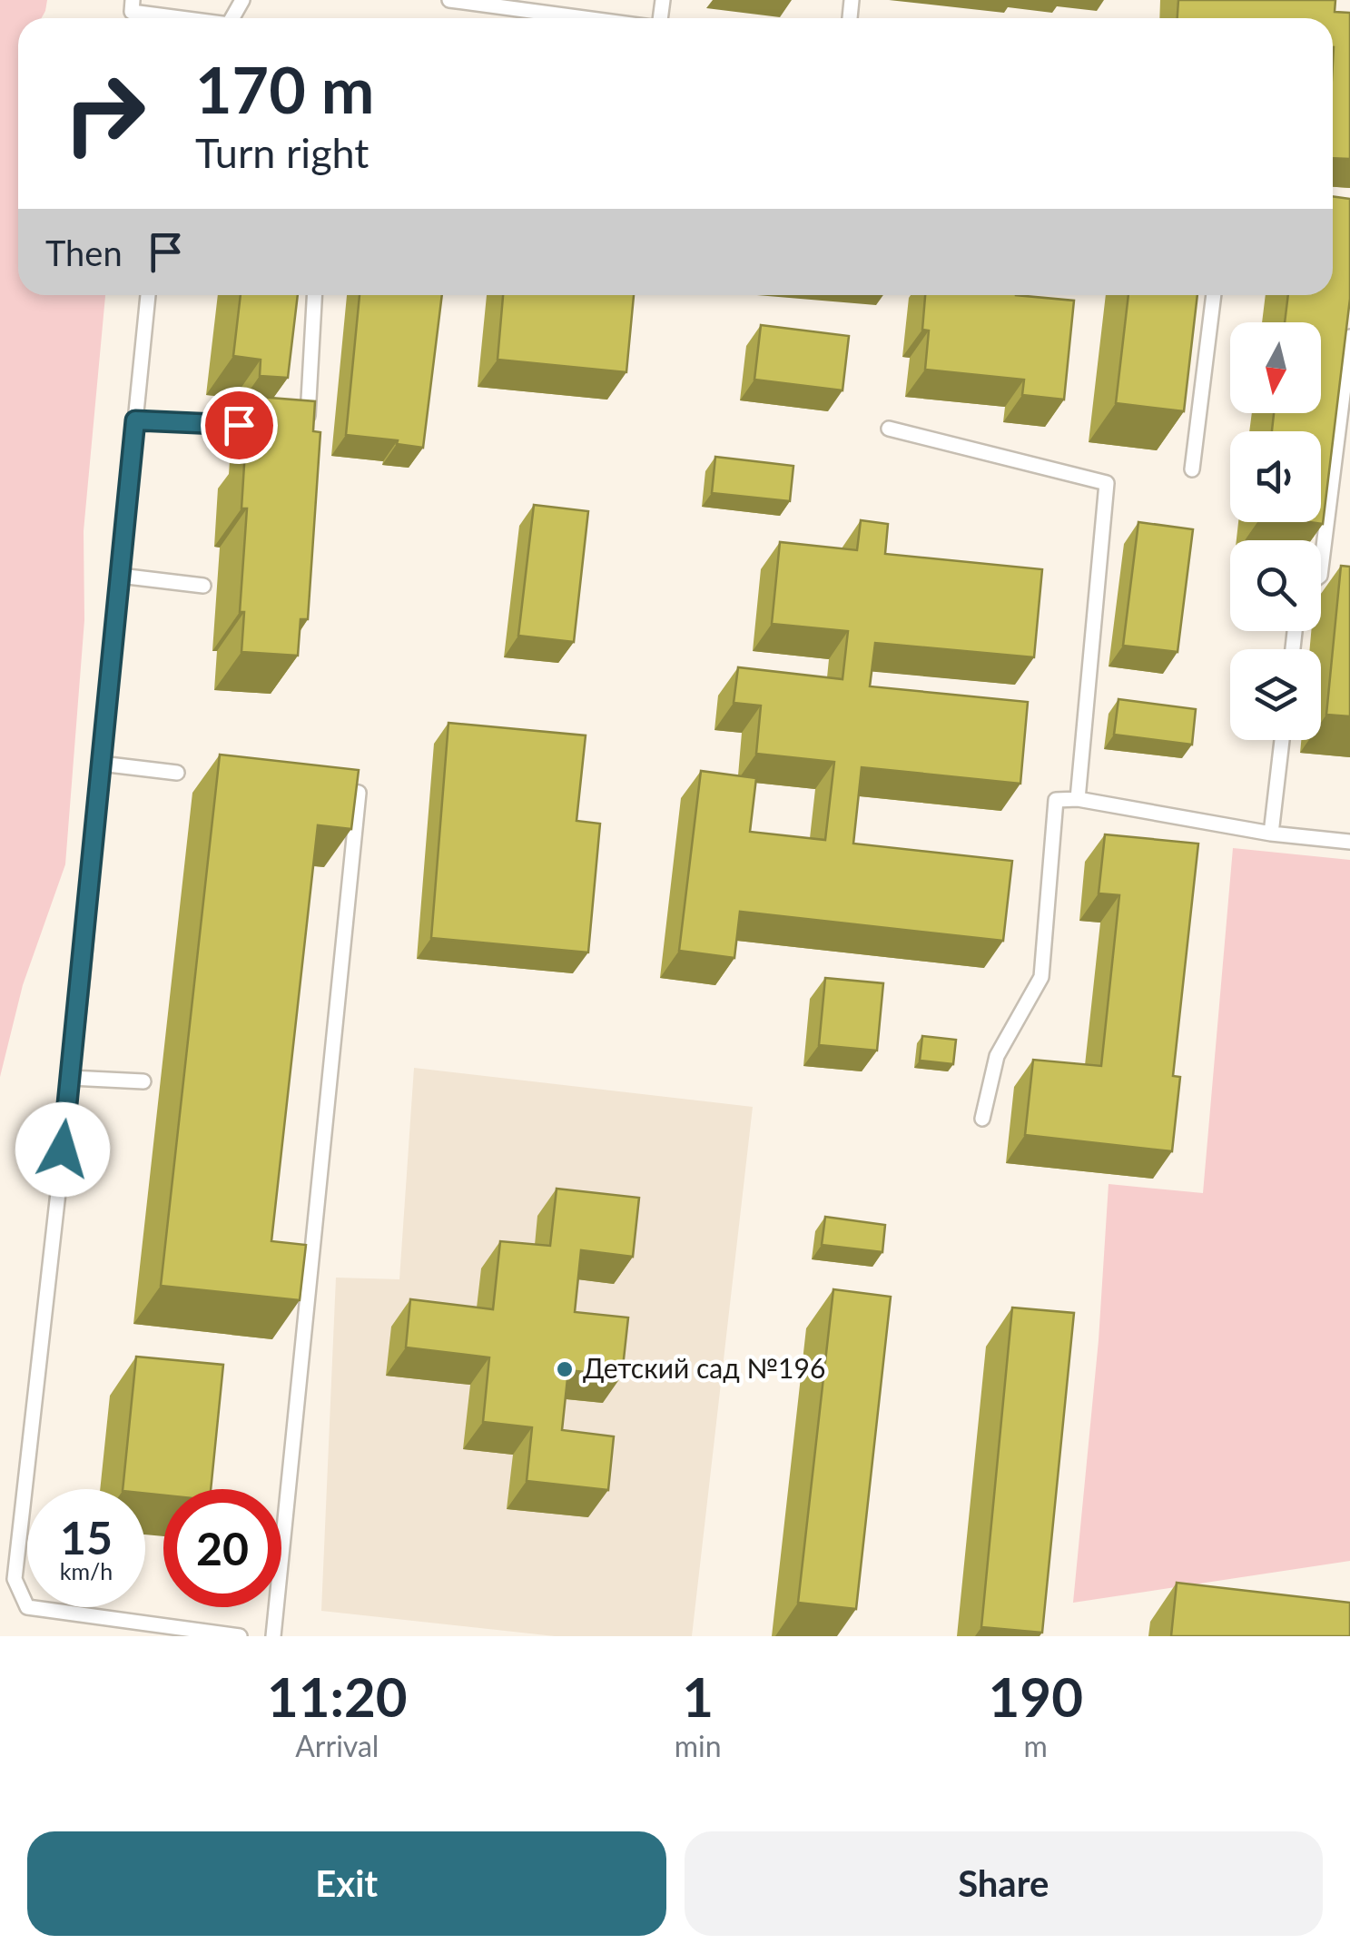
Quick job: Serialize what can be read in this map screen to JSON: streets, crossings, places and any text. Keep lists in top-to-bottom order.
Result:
{
  "places": ["Детский сад №196"],
  "north": "bottom",
  "page": {
    "turn": ["170 m", "Turn right"],
    "then": "Then",
    "speed": "15 km/h",
    "limit": "20",
    "eta": [
      "11:20",
      "Arrival",
      "1",
      "min",
      "190",
      "m"
    ],
    "buttons": ["Exit", "Share"]
  }
}
